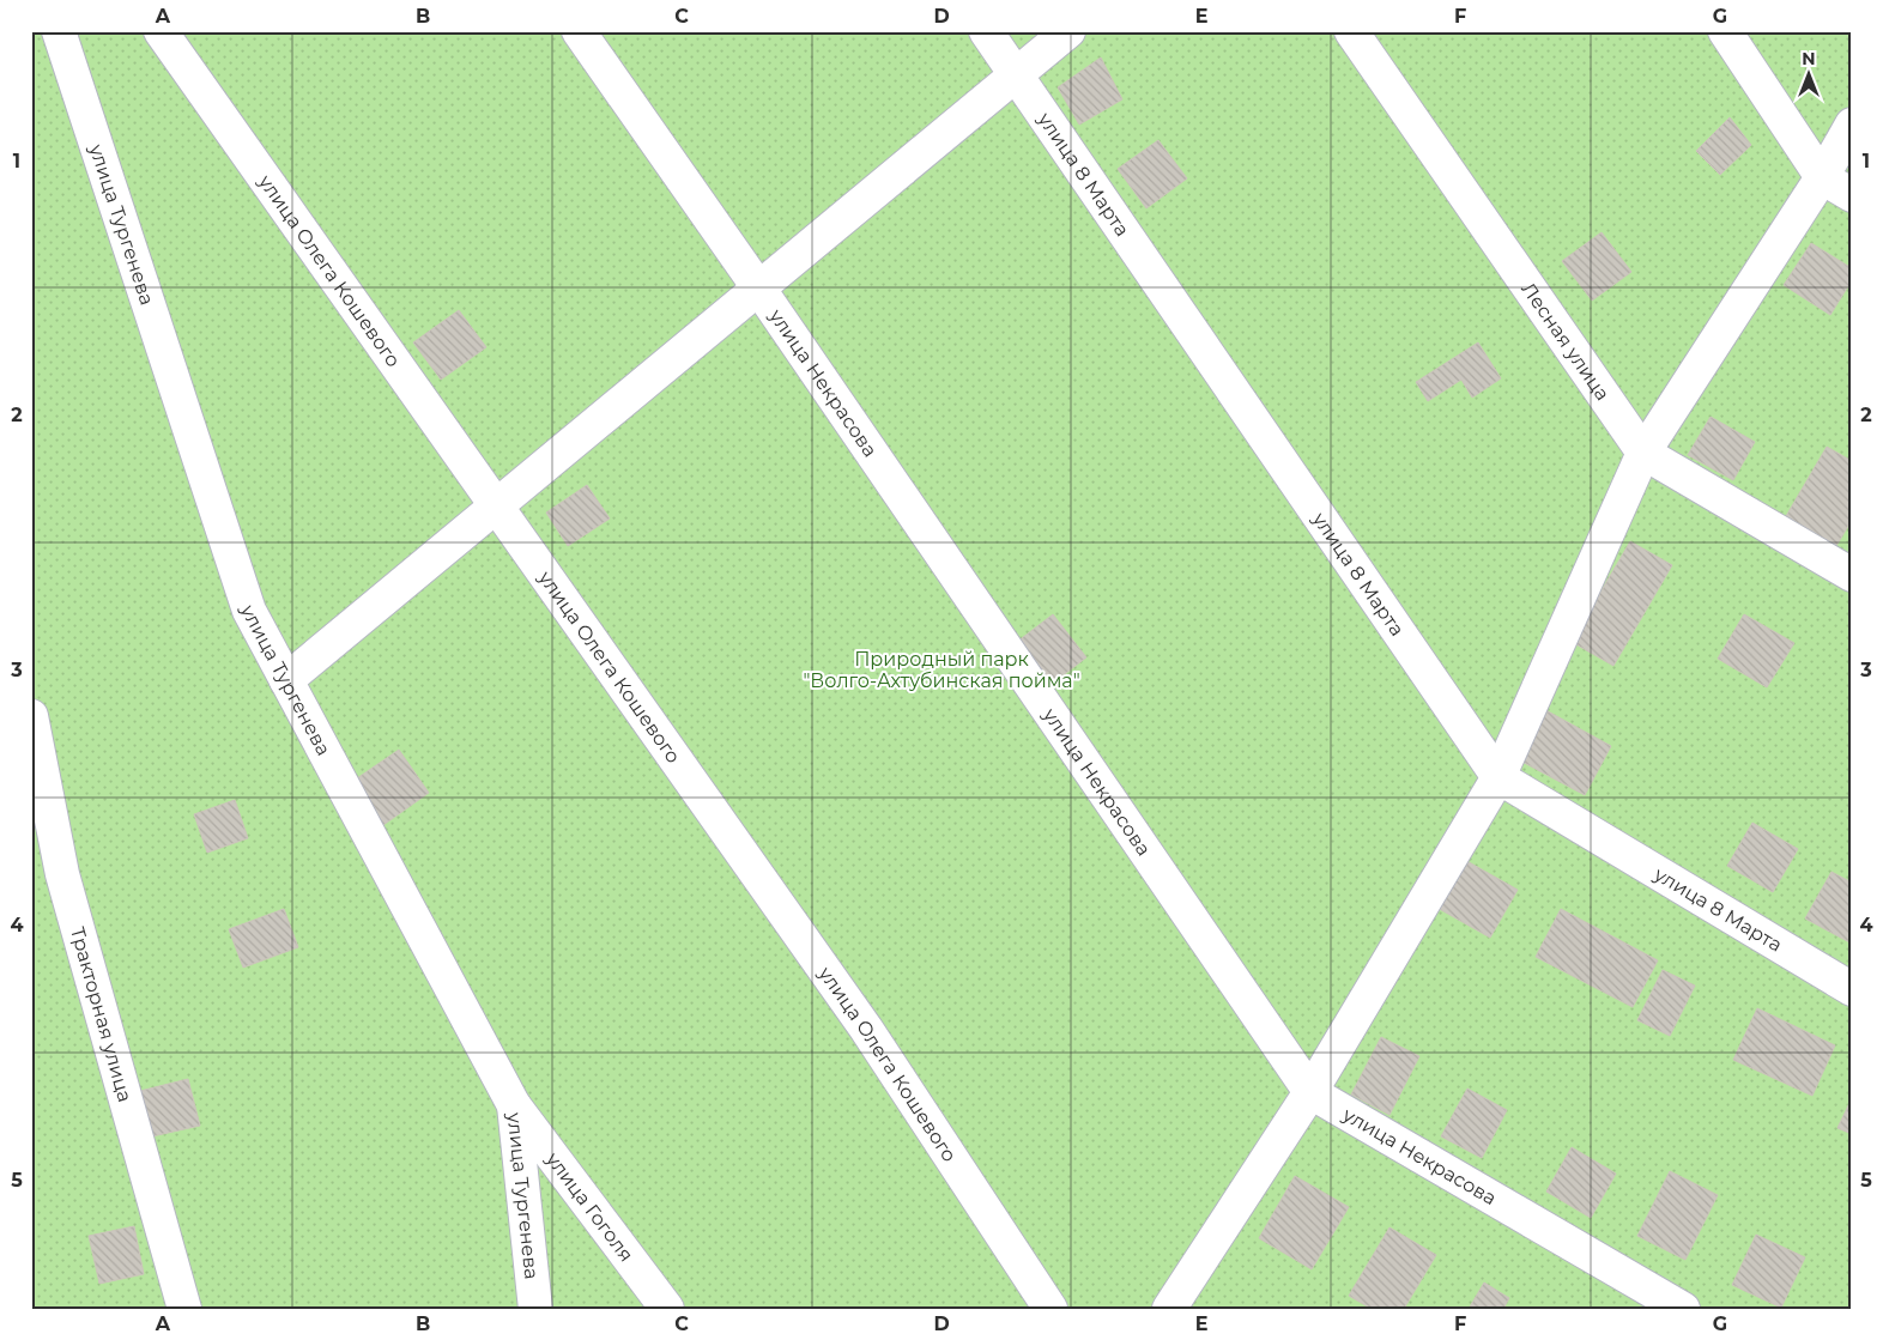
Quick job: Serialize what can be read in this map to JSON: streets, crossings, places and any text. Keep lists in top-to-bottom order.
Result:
{
  "streets": {
    "street": [
      "улица 8 Марта",
      "улица Тургенева",
      "улица Олега Кошевого",
      "Лесная улица",
      "улица Некрасова",
      "Тракторная улица",
      "улица Гоголя"
    ]
  },
  "crossings": [
    ["улица Тургенева", "улица Гоголя"]
  ],
  "parks": ["Природный парк \"Волго-Ахтубинская пойма\""],
  "north": "top",
  "grid": {
    "columns": [
      "A",
      "B",
      "C",
      "D",
      "E",
      "F",
      "G"
    ],
    "rows": [
      "1",
      "2",
      "3",
      "4",
      "5"
    ]
  }
}
